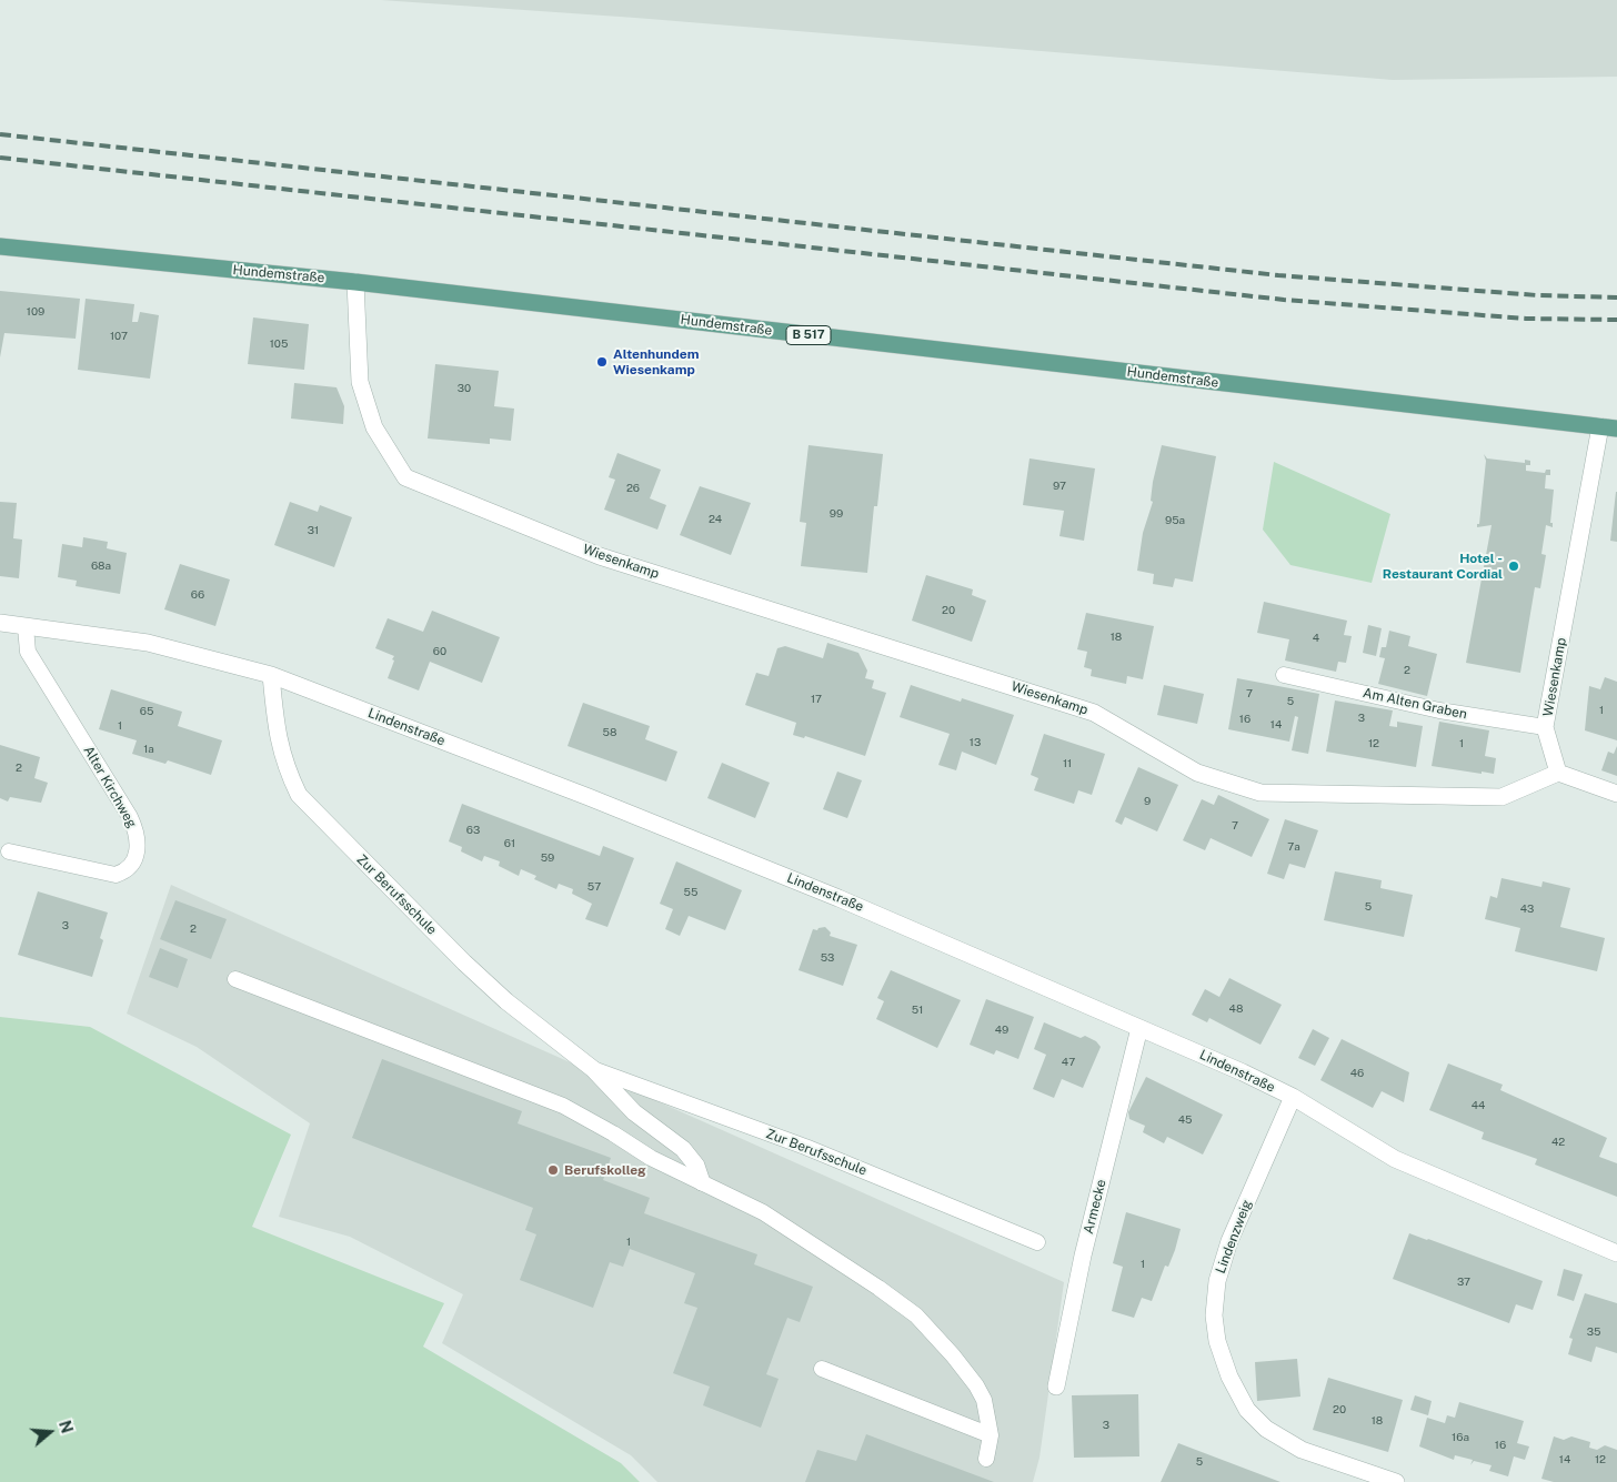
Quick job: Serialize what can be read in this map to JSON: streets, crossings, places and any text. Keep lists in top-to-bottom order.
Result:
{
  "streets": {
    "main road": ["Hundemstraße", "B 517"],
    "street": [
      "Wiesenkamp",
      "Lindenstraße",
      "Zur Berufsschule",
      "Armecke",
      "Lindenzweig"
    ],
    "lane": ["Am Alten Graben", "Alter Kirchweg"]
  },
  "crossings": [
    ["Hundemstraße", "Wiesenkamp"],
    ["Wiesenkamp", "Am Alten Graben"],
    ["Lindenstraße", "Alter Kirchweg"],
    ["Lindenstraße", "Zur Berufsschule"],
    ["Lindenstraße", "Armecke"],
    ["Lindenstraße", "Lindenzweig"]
  ],
  "places": ["Altenhundem Wiesenkamp", "Hotel - Restaurant Cordial", "Berufskolleg"],
  "house_numbers": [
    "109",
    "107",
    "105",
    "30",
    "97",
    "26",
    "99",
    "24",
    "95a",
    "31",
    "68a",
    "66",
    "20",
    "18",
    "4",
    "60",
    "2",
    "7",
    "17",
    "5",
    "1",
    "65",
    "3",
    "16",
    "14",
    "1",
    "58",
    "13",
    "12",
    "1",
    "1a",
    "11",
    "2",
    "9",
    "7",
    "63",
    "61",
    "7a",
    "59",
    "57",
    "55",
    "5",
    "43",
    "3",
    "2",
    "53",
    "48",
    "51",
    "49",
    "47",
    "46",
    "44",
    "45",
    "42",
    "1",
    "1",
    "37",
    "35",
    "20",
    "18",
    "3",
    "16a",
    "16",
    "14",
    "12",
    "5"
  ],
  "north": "right"
}
